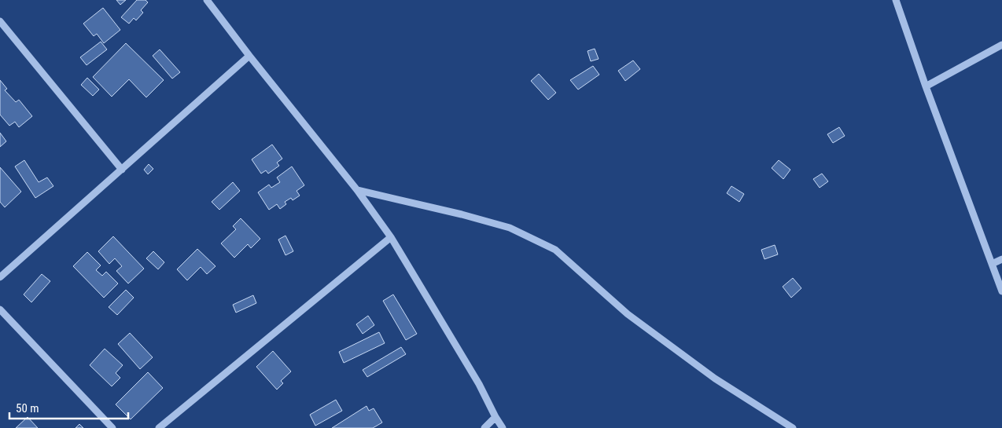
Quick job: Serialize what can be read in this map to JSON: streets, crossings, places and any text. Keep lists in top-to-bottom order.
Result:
{
  "scale_bar": "50 m"
}
